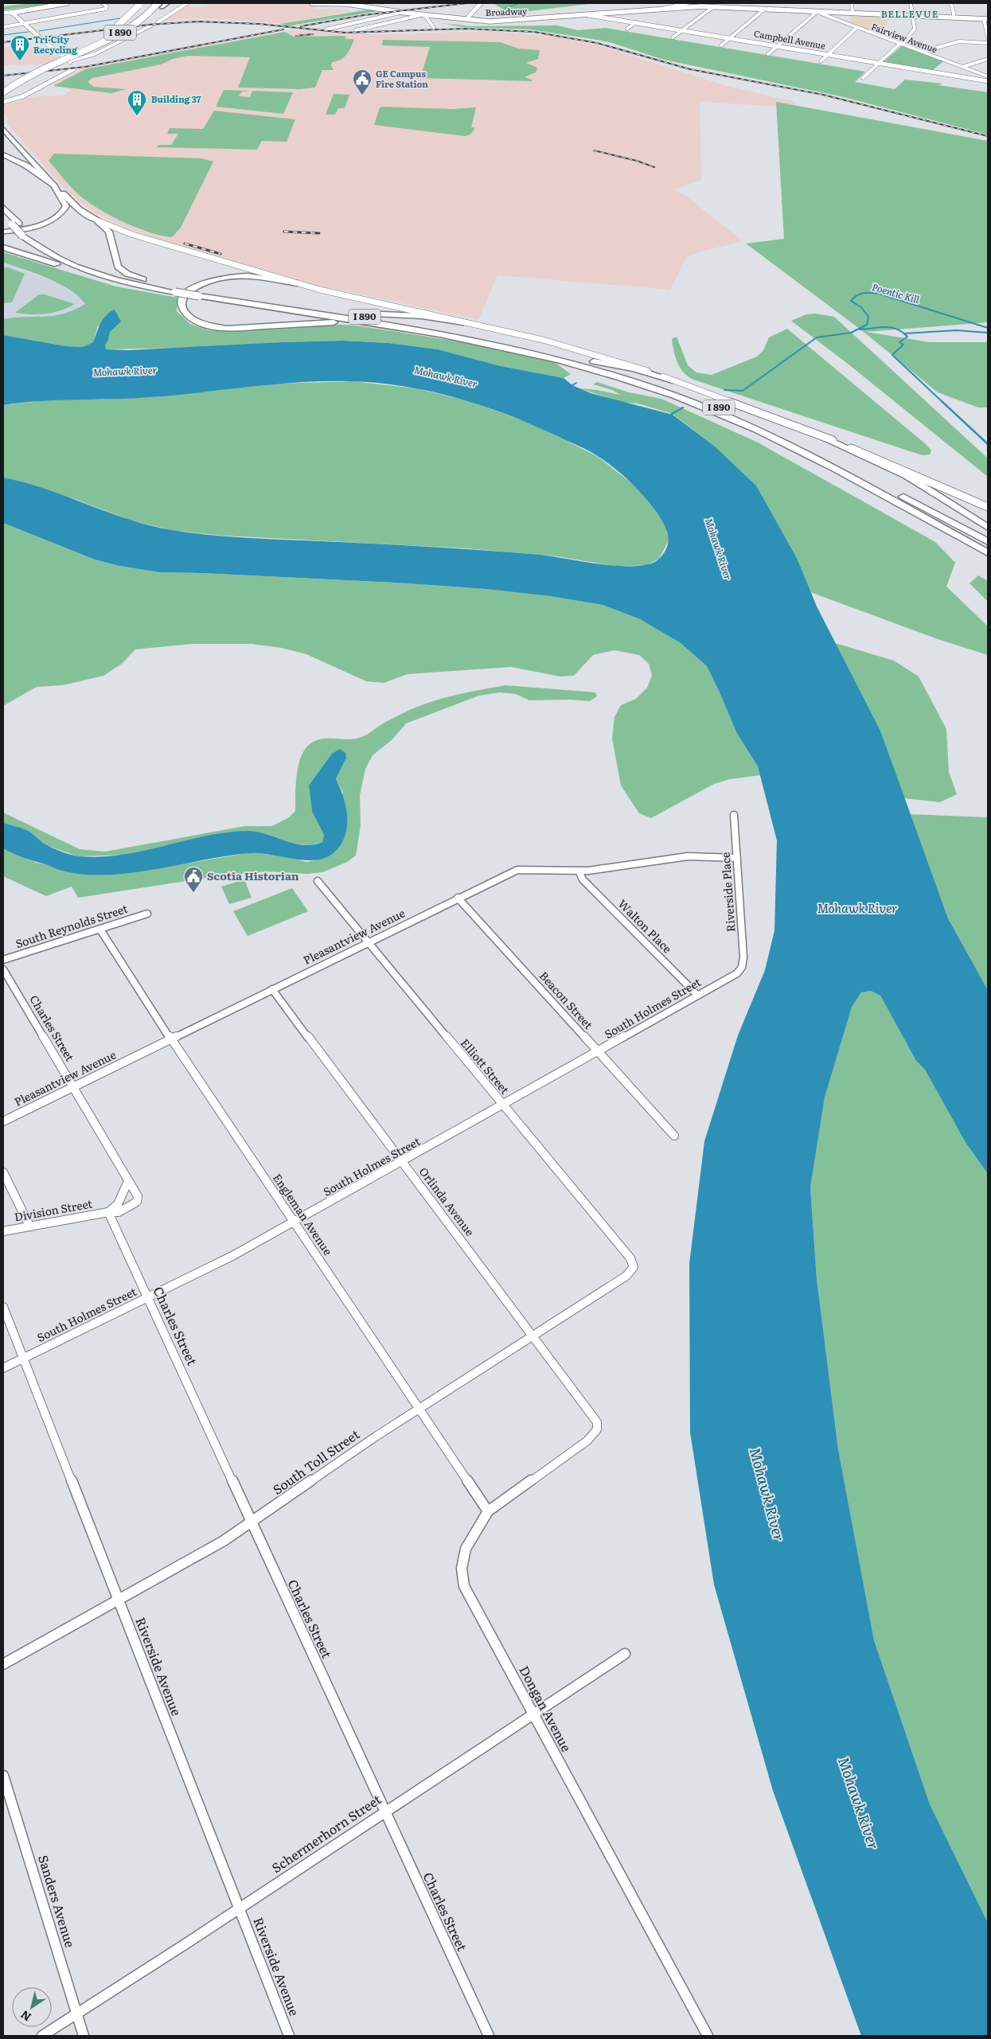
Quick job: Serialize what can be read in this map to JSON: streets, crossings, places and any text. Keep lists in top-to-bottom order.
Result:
{
  "streets": {
    "highway": ["I 890"],
    "main road": ["Broadway"],
    "street": [
      "Fairview Avenue",
      "Campbell Avenue",
      "Riverside Place",
      "South Reynolds Street",
      "Walton Place",
      "Pleasantview Avenue",
      "Beacon Street",
      "South Holmes Street",
      "Charles Street",
      "Elliott Street",
      "Orlinda Avenue",
      "Division Street",
      "Engleman Avenue",
      "South Toll Street",
      "Riverside Avenue",
      "Dongan Avenue",
      "Schermerhorn Street",
      "Sanders Avenue"
    ]
  },
  "crossings": [
    ["Broadway", "Fairview Avenue"],
    ["Broadway", "Campbell Avenue"],
    ["Riverside Place", "Pleasantview Avenue"],
    ["Riverside Place", "South Holmes Street"],
    ["South Reynolds Street", "Engleman Avenue"],
    ["Walton Place", "Pleasantview Avenue"],
    ["Walton Place", "South Holmes Street"],
    ["Pleasantview Avenue", "Beacon Street"],
    ["Pleasantview Avenue", "Charles Street"],
    ["Pleasantview Avenue", "Elliott Street"],
    ["Pleasantview Avenue", "Orlinda Avenue"],
    ["Pleasantview Avenue", "Engleman Avenue"],
    ["Beacon Street", "South Holmes Street"],
    ["South Holmes Street", "Charles Street"],
    ["South Holmes Street", "Elliott Street"],
    ["South Holmes Street", "Orlinda Avenue"],
    ["South Holmes Street", "Engleman Avenue"],
    ["South Holmes Street", "Riverside Avenue"],
    ["Charles Street", "Division Street"],
    ["Charles Street", "South Toll Street"],
    ["Charles Street", "Schermerhorn Street"],
    ["Elliott Street", "South Toll Street"],
    ["Orlinda Avenue", "South Toll Street"],
    ["Orlinda Avenue", "Dongan Avenue"],
    ["Engleman Avenue", "South Toll Street"],
    ["Engleman Avenue", "Dongan Avenue"],
    ["South Toll Street", "Riverside Avenue"],
    ["Riverside Avenue", "Schermerhorn Street"],
    ["Dongan Avenue", "Schermerhorn Street"],
    ["Schermerhorn Street", "Sanders Avenue"]
  ],
  "districts": ["BELLEVUE"],
  "water": ["Poentic Kill", "Mohawk River"],
  "places": {
    "building": ["Tri-City Recycling", "Building 37"],
    "public building": ["GE Campus Fire Station", "Scotia Historian"]
  },
  "north": "bottom left"
}
